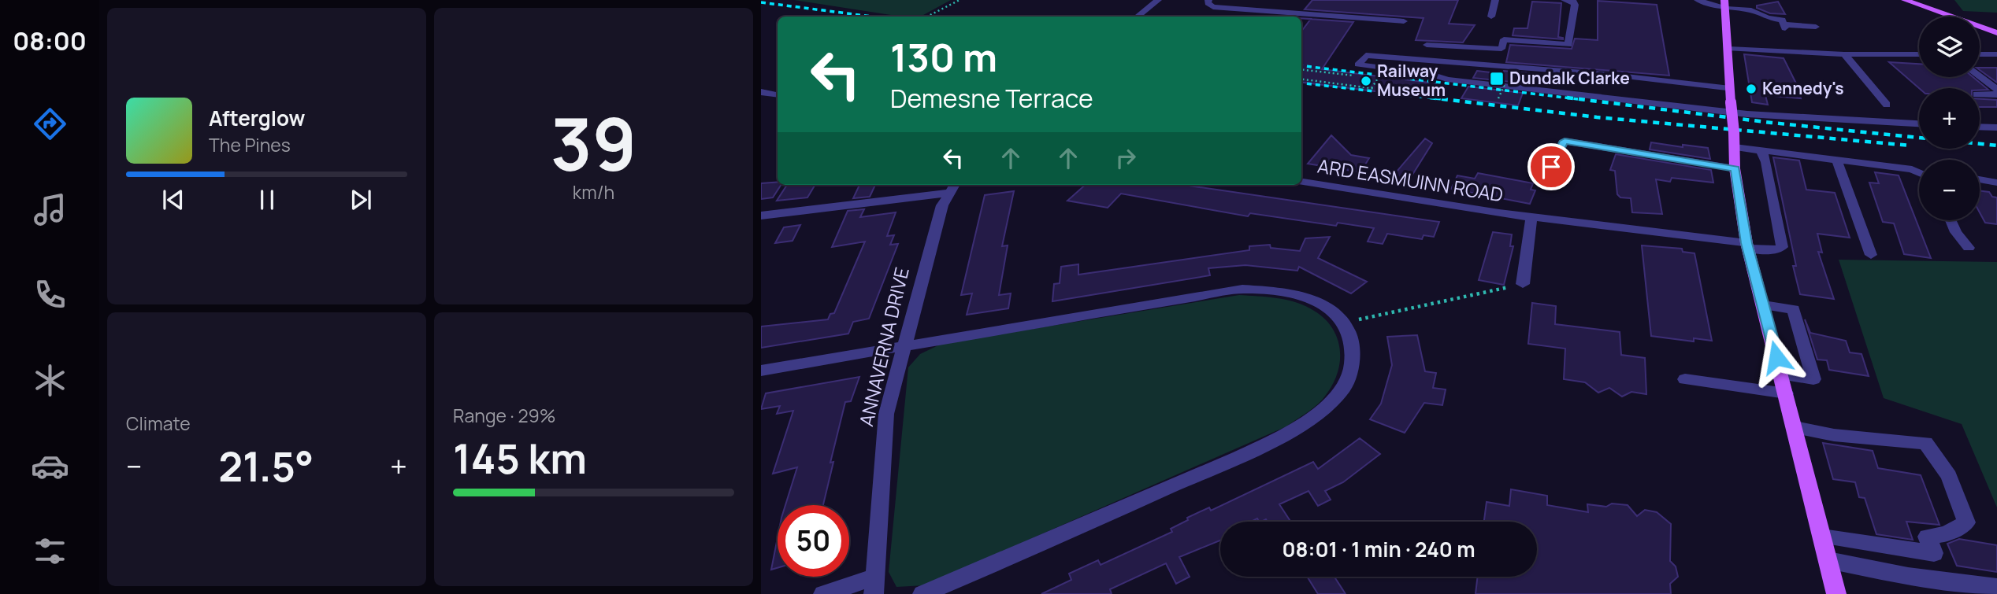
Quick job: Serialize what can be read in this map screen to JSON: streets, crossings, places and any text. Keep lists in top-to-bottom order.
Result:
{
  "streets": {
    "street": ["ARD EASMUINN ROAD", "ANNAVERNA DRIVE"]
  },
  "places": {
    "transit": ["Dundalk Clarke"],
    "other": ["Railway Museum", "Kennedy's"]
  },
  "page": {
    "tabs": "08:00",
    "tile": [
      ["39", "km/h"],
      "Climate",
      ["Range · 29%", "145 km"]
    ],
    "map_buttons": ["+", "−"],
    "turn": ["130 m", "Demesne Terrace"],
    "song": ["Afterglow", "The Pines"],
    "heat": ["−", "21.5°", "+"],
    "limit": "50",
    "trip": "08:01 · 1 min · 240 m"
  }
}
